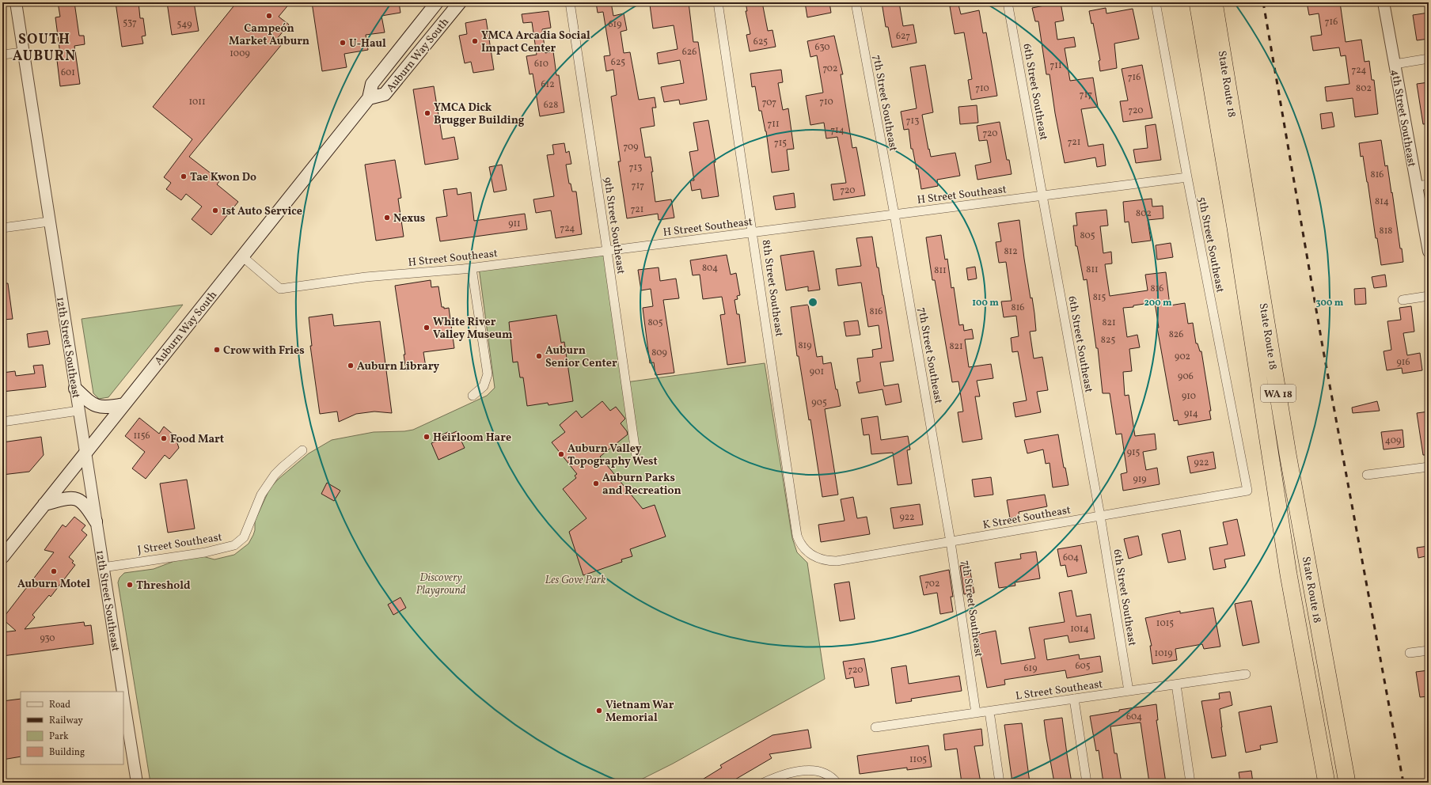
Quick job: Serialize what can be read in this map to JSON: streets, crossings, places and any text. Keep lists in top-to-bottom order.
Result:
{
  "streets": {
    "highway": ["State Route 18", "WA 18"],
    "main road": ["Auburn Way South"],
    "street": [
      "6th Street Southeast",
      "7th Street Southeast",
      "4th Street Southeast",
      "H Street Southeast",
      "9th Street Southeast",
      "5th Street Southeast",
      "8th Street Southeast",
      "12th Street Southeast",
      "K Street Southeast",
      "J Street Southeast",
      "L Street Southeast"
    ]
  },
  "crossings": [
    ["Auburn Way South", "H Street Southeast"],
    ["Auburn Way South", "12th Street Southeast"],
    ["6th Street Southeast", "H Street Southeast"],
    ["6th Street Southeast", "K Street Southeast"],
    ["6th Street Southeast", "L Street Southeast"],
    ["7th Street Southeast", "H Street Southeast"],
    ["7th Street Southeast", "K Street Southeast"],
    ["7th Street Southeast", "L Street Southeast"],
    ["H Street Southeast", "9th Street Southeast"],
    ["H Street Southeast", "5th Street Southeast"],
    ["H Street Southeast", "8th Street Southeast"],
    ["5th Street Southeast", "K Street Southeast"],
    ["8th Street Southeast", "K Street Southeast"],
    ["12th Street Southeast", "J Street Southeast"]
  ],
  "districts": ["SOUTH AUBURN"],
  "parks": ["Discovery Playground", "Les Gove Park"],
  "places": [
    "Campeón Market Auburn",
    "YMCA Arcadia Social Impact Center",
    "U-Haul",
    "YMCA Dick Brugger Building",
    "Tae Kwon Do",
    "1st Auto Service",
    "Nexus",
    "White River Valley Museum",
    "Crow with Fries",
    "Auburn Senior Center",
    "Auburn Library",
    "Heirloom Hare",
    "Food Mart",
    "Auburn Valley Topography West",
    "Auburn Parks and Recreation",
    "Auburn Motel",
    "Threshold",
    "Vietnam War Memorial"
  ],
  "house_numbers": [
    "716",
    "537",
    "549",
    "619",
    "627",
    "625",
    "630",
    "626",
    "1009",
    "625",
    "610",
    "711",
    "702",
    "724",
    "601",
    "716",
    "612",
    "710",
    "802",
    "717",
    "1011",
    "710",
    "707",
    "628",
    "720",
    "713",
    "711",
    "714",
    "720",
    "721",
    "715",
    "709",
    "713",
    "816",
    "717",
    "720",
    "814",
    "721",
    "802",
    "911",
    "724",
    "818",
    "805",
    "812",
    "804",
    "811",
    "811",
    "816",
    "815",
    "816",
    "816",
    "805",
    "821",
    "826",
    "825",
    "819",
    "821",
    "809",
    "902",
    "916",
    "901",
    "906",
    "910",
    "905",
    "914",
    "1156",
    "409",
    "915",
    "922",
    "919",
    "922",
    "604",
    "702",
    "1015",
    "1014",
    "930",
    "1019",
    "605",
    "619",
    "720",
    "604",
    "1105"
  ],
  "legend": [
    "Road",
    "Railway",
    "Park",
    "Building"
  ],
  "rings": ["100 m", "200 m", "300 m"]
}
